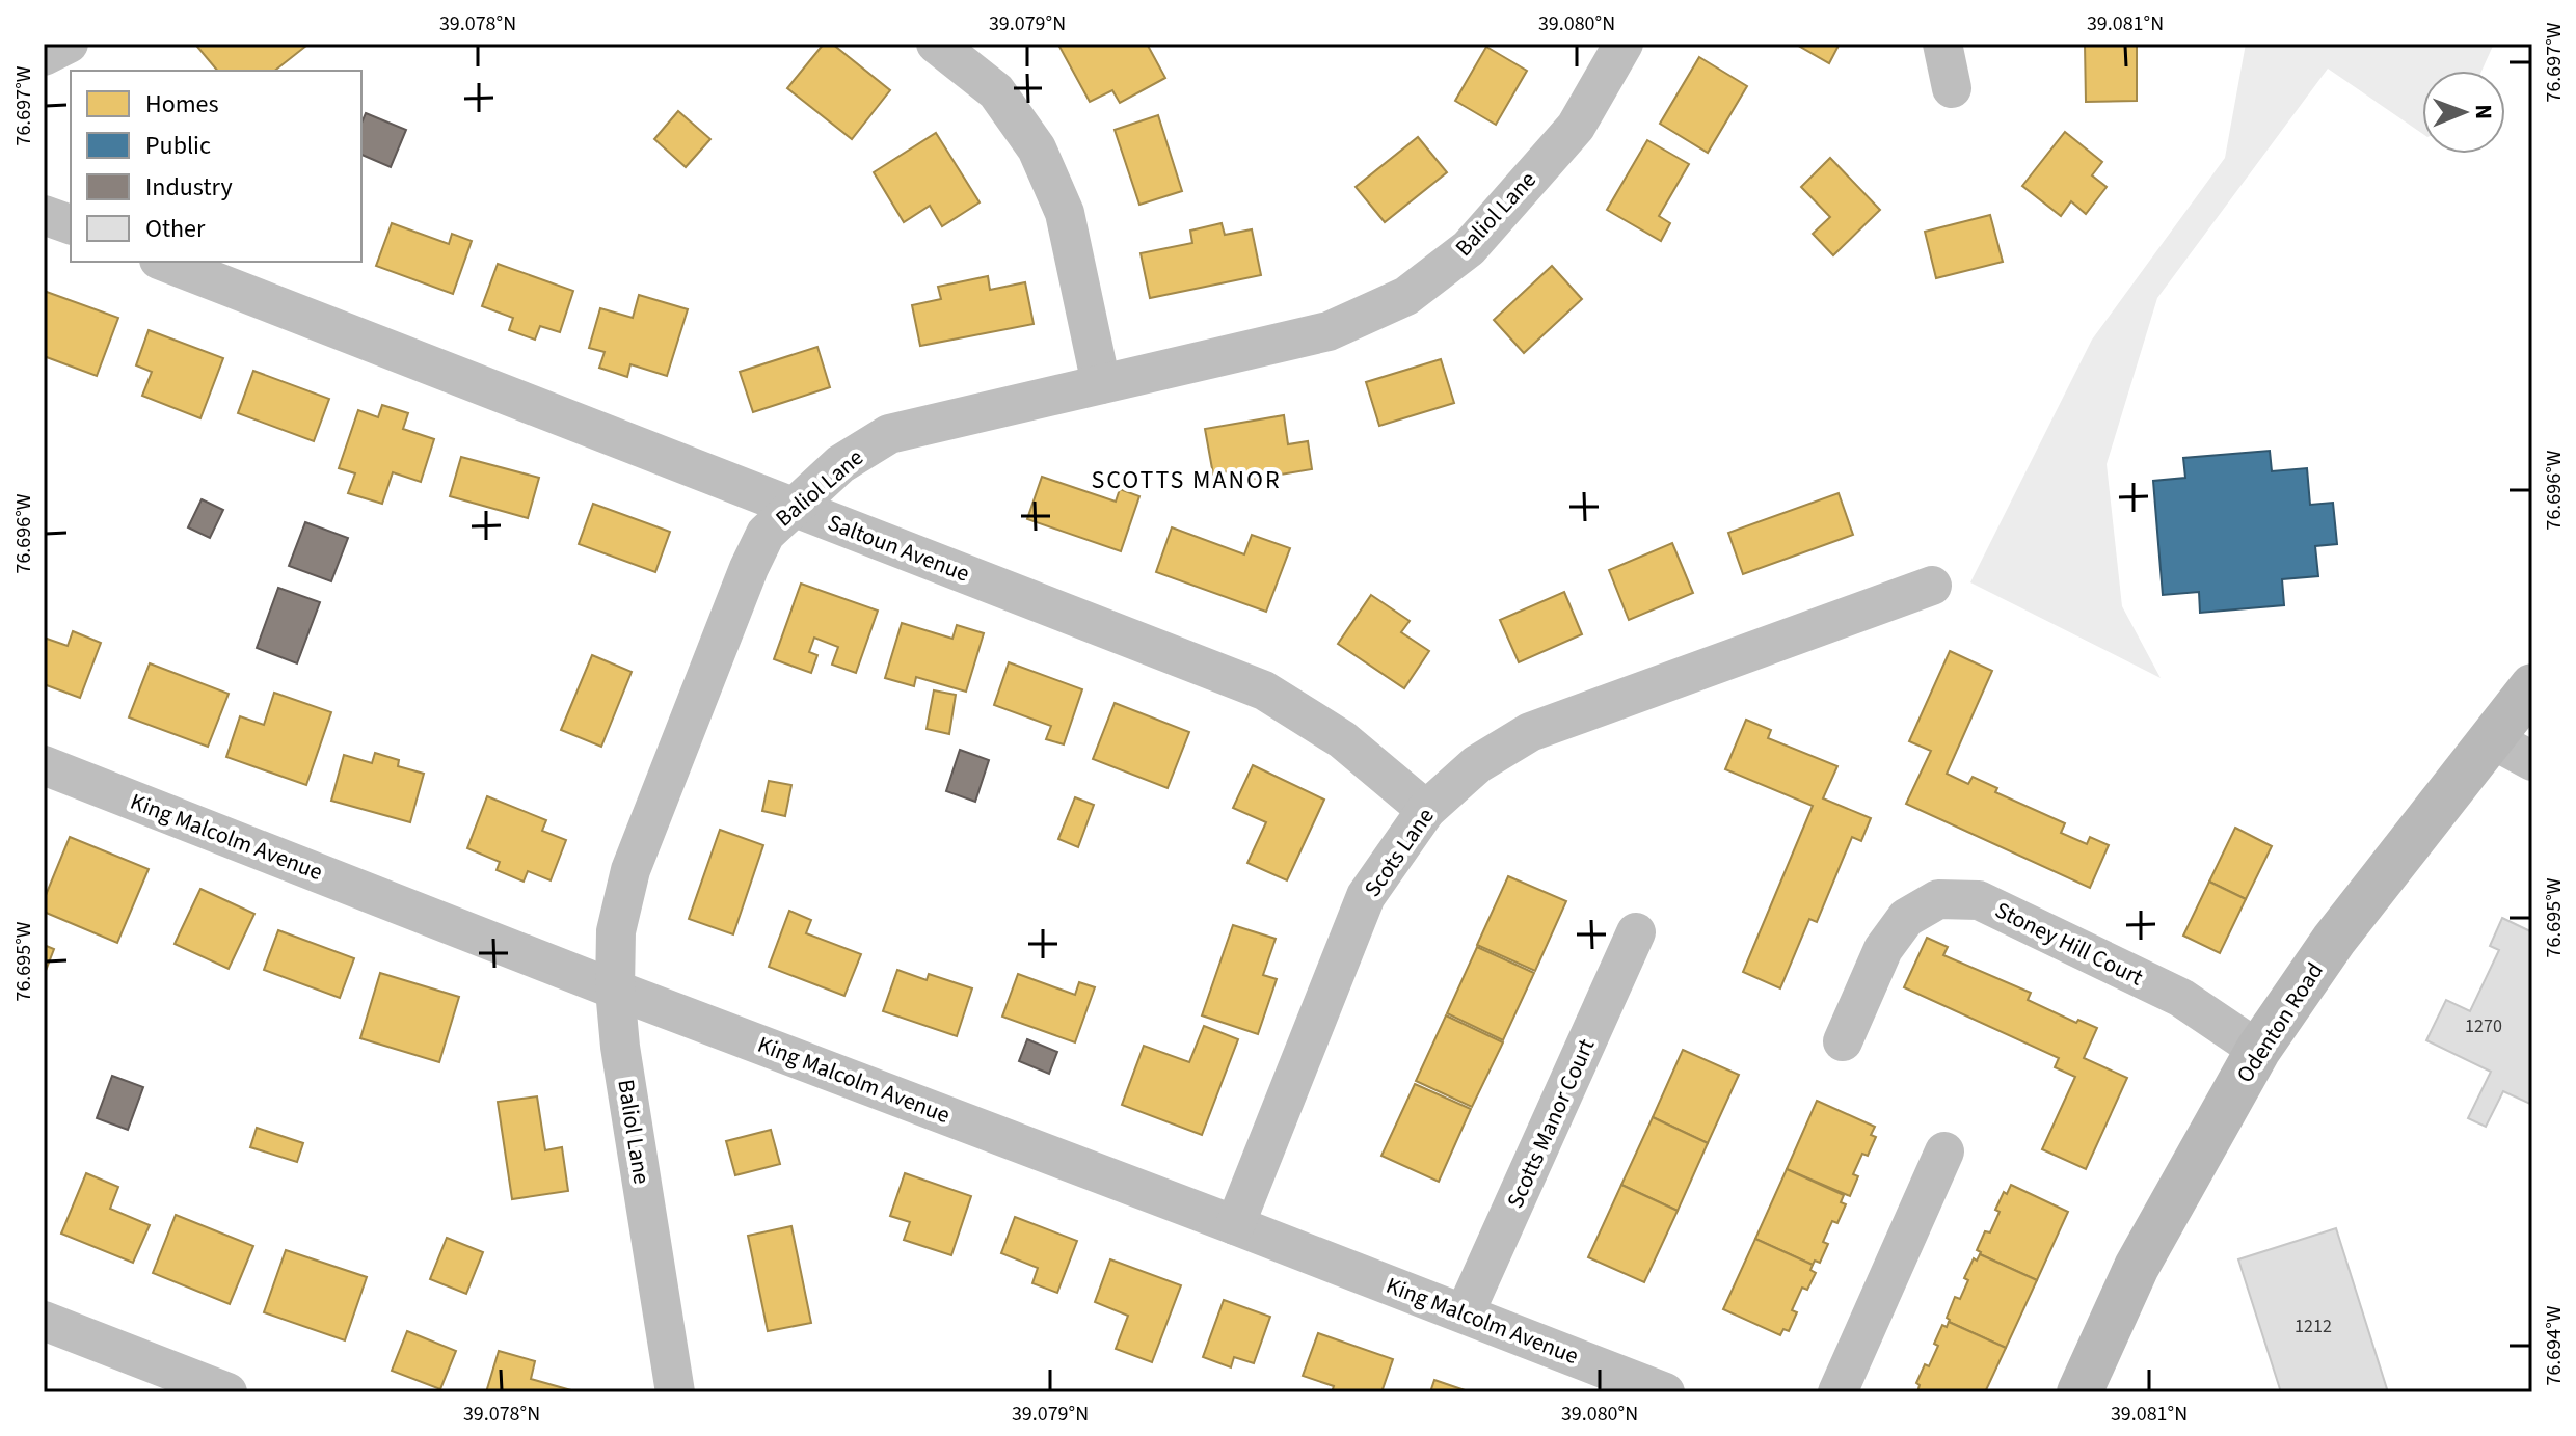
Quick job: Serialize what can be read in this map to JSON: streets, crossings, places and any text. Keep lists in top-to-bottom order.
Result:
{
  "streets": {
    "street": [
      "Baliol Lane",
      "Saltoun Avenue",
      "King Malcolm Avenue",
      "Scots Lane",
      "Stoney Hill Court",
      "Odenton Road",
      "Scotts Manor Court"
    ]
  },
  "crossings": [
    ["Baliol Lane", "Saltoun Avenue"],
    ["Baliol Lane", "King Malcolm Avenue"],
    ["Saltoun Avenue", "Scots Lane"],
    ["King Malcolm Avenue", "Scots Lane"],
    ["King Malcolm Avenue", "Scotts Manor Court"],
    ["Stoney Hill Court", "Odenton Road"]
  ],
  "districts": ["SCOTTS MANOR"],
  "house_numbers": ["1270", "1212"],
  "legend": [
    "Homes",
    "Public",
    "Industry",
    "Other"
  ],
  "north": "right",
  "coordinates": [
    "39.078°N",
    "39.079°N",
    "39.080°N",
    "39.081°N",
    "76.697°W",
    "76.696°W",
    "76.695°W",
    "76.694°W"
  ]
}
